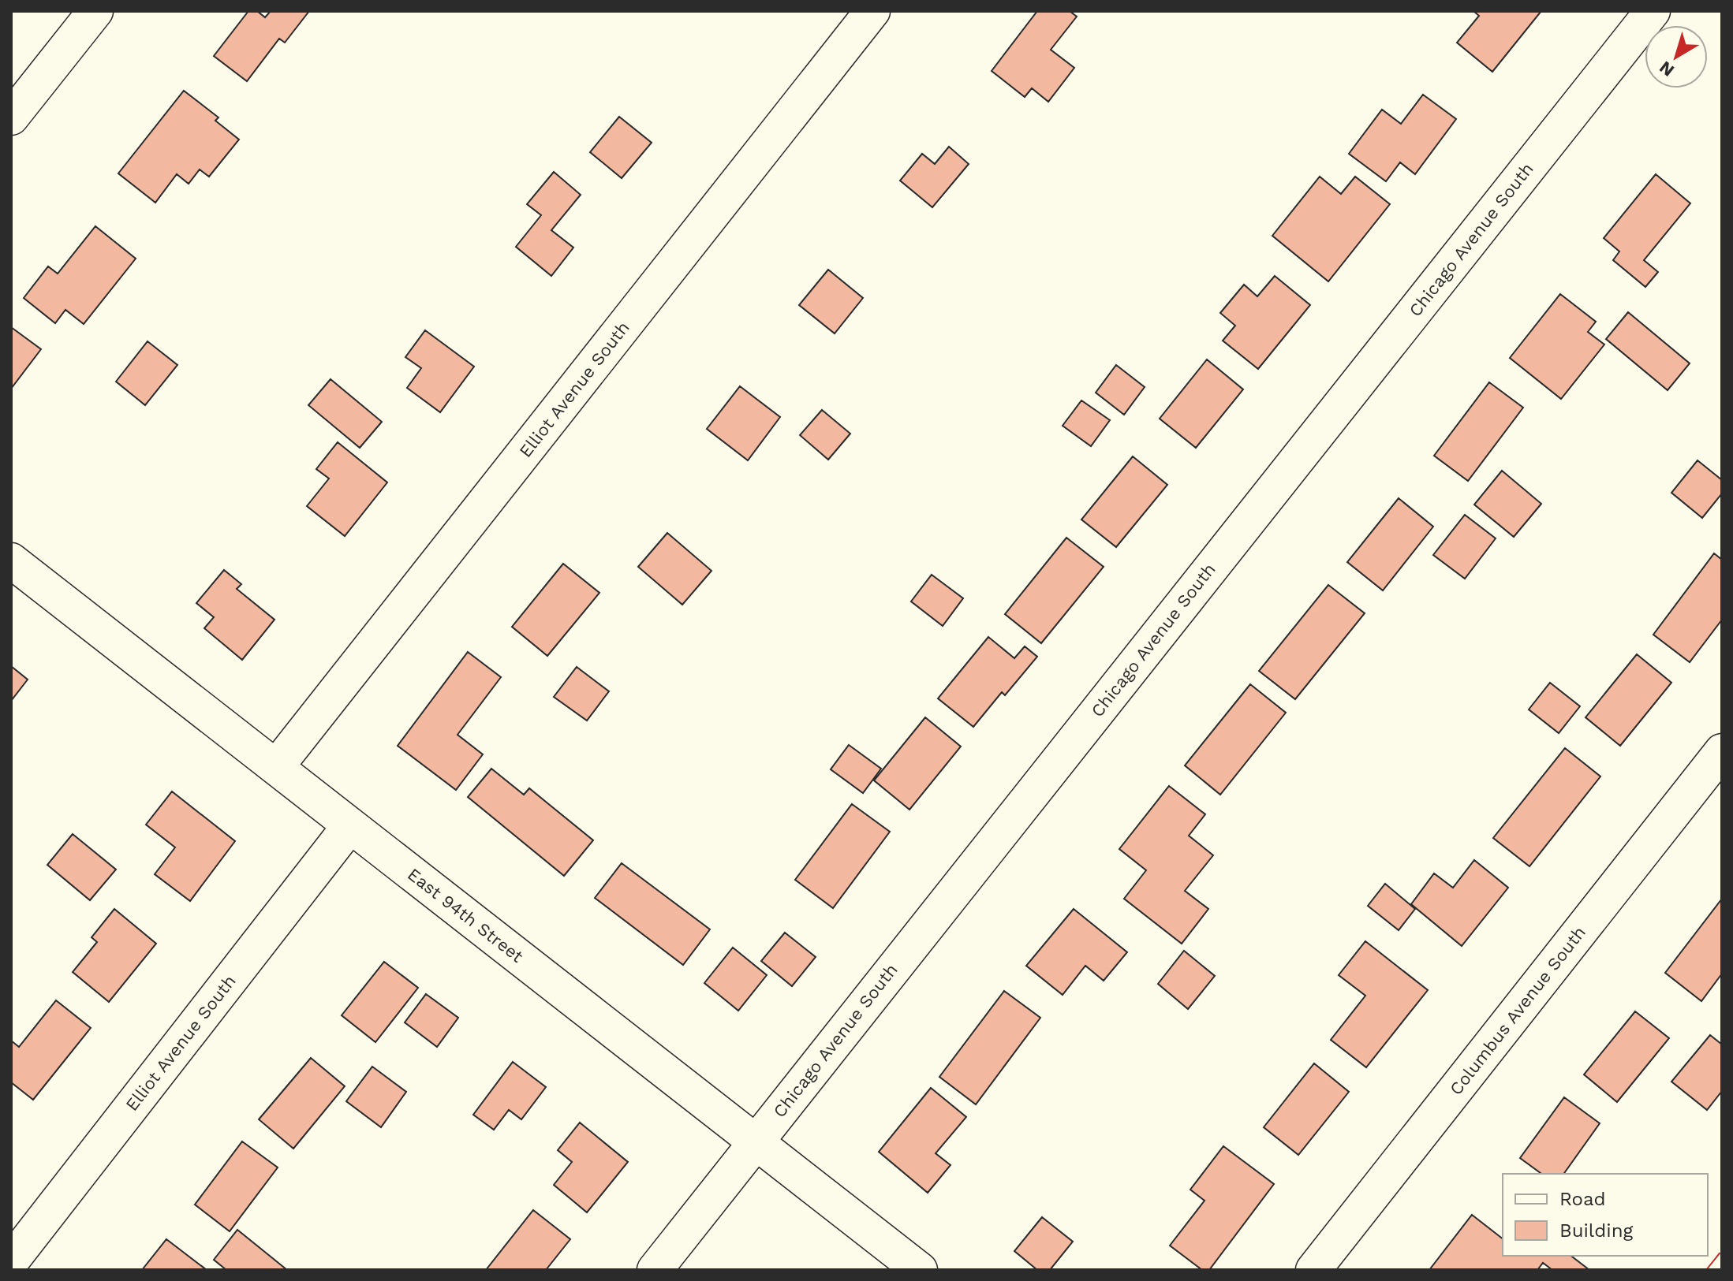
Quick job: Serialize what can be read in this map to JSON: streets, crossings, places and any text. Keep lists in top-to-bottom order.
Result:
{
  "streets": {
    "street": [
      "Chicago Avenue South",
      "Elliot Avenue South",
      "East 94th Street",
      "Columbus Avenue South"
    ]
  },
  "crossings": [
    ["Chicago Avenue South", "East 94th Street"],
    ["Elliot Avenue South", "East 94th Street"]
  ],
  "legend": ["Road", "Building"],
  "north": "bottom left"
}
